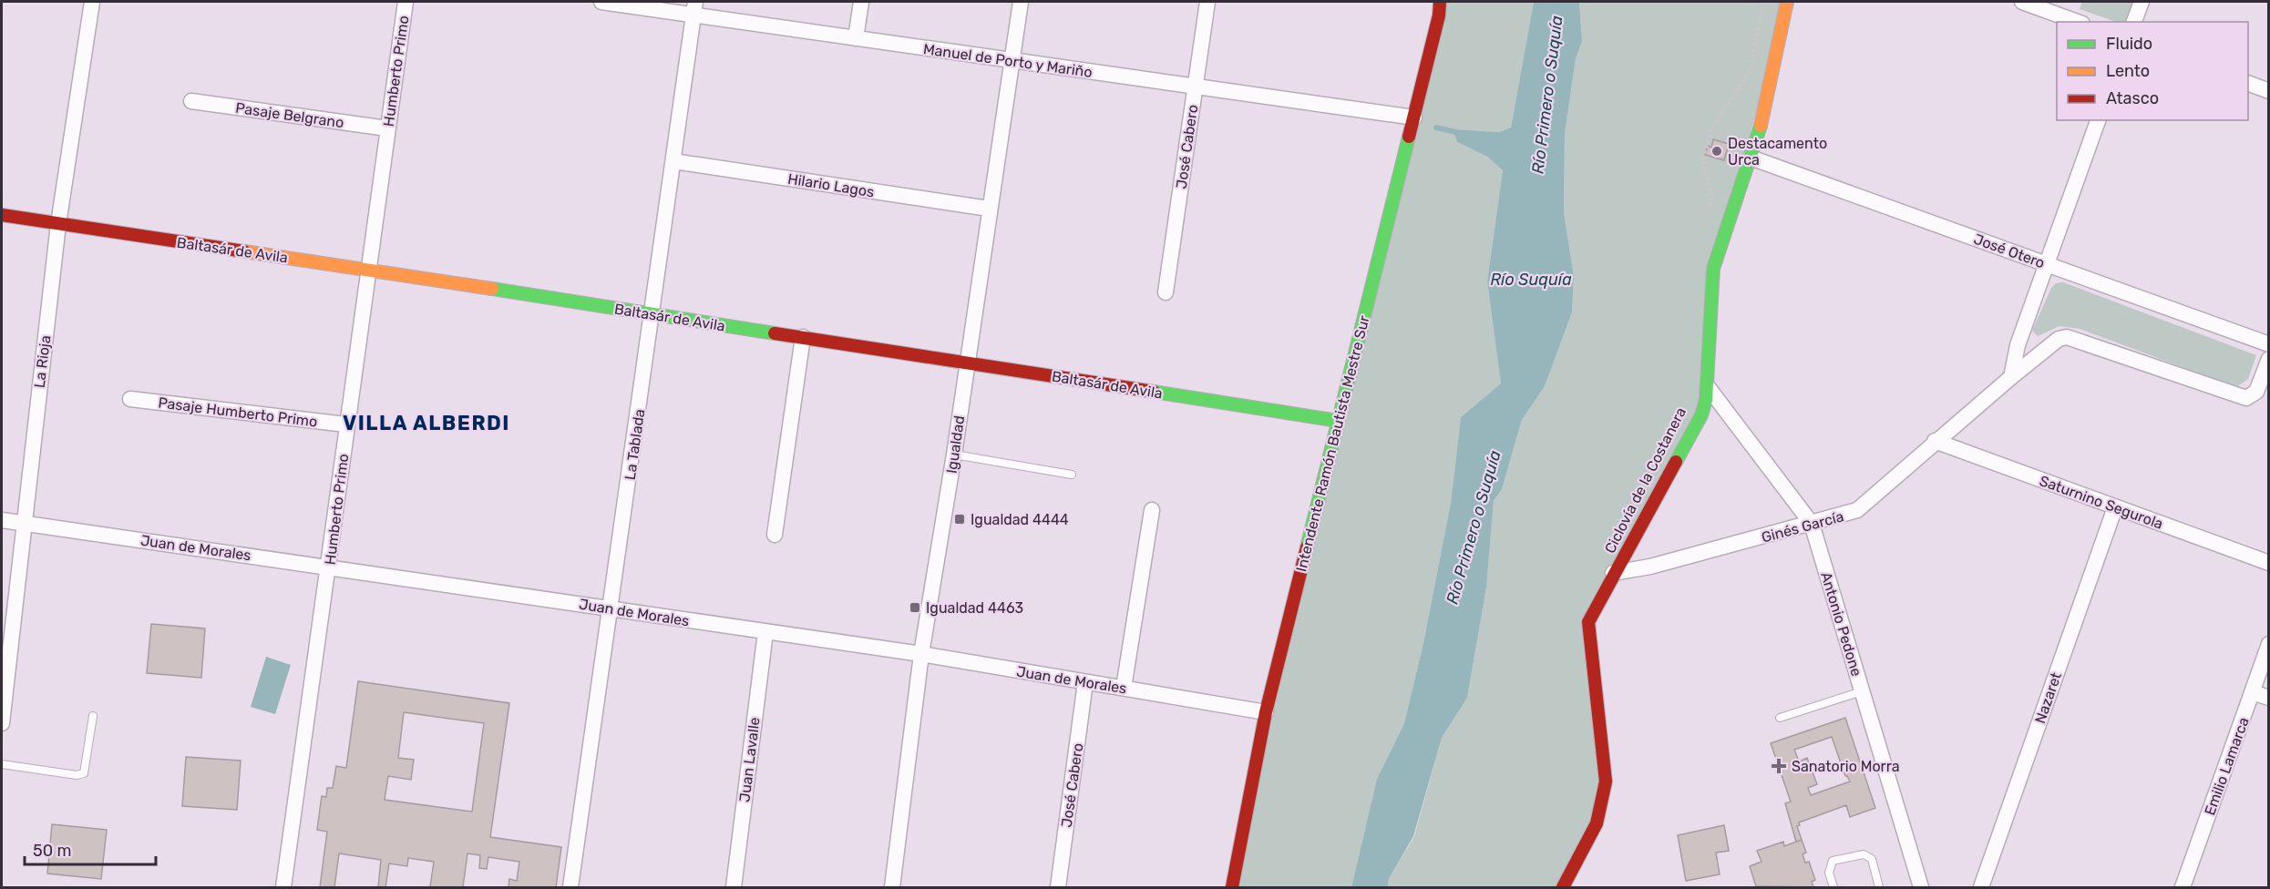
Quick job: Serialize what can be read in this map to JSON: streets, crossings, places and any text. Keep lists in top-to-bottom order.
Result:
{
  "streets": {
    "main road": ["Baltasár de Avila", "Intendente Ramón Bautista Mestre Sur"],
    "street": [
      "Manuel de Porto y Mariño",
      "Humberto Primo",
      "Pasaje Belgrano",
      "José Cabero",
      "Hilario Lagos",
      "José Otero",
      "La Rioja",
      "Pasaje Humberto Primo",
      "La Tablada",
      "Igualdad",
      "Saturnino Segurola",
      "Ginés García",
      "Juan de Morales",
      "Antonio Pedone",
      "Nazaret",
      "Juan Lavalle",
      "Emilio Lamarca"
    ]
  },
  "crossings": [
    ["Manuel de Porto y Mariño", "José Cabero"],
    ["Manuel de Porto y Mariño", "Intendente Ramón Bautista Mestre Sur"],
    ["Manuel de Porto y Mariño", "La Tablada"],
    ["Manuel de Porto y Mariño", "Igualdad"],
    ["Humberto Primo", "Pasaje Belgrano"],
    ["Humberto Primo", "Baltasár de Avila"],
    ["Humberto Primo", "Pasaje Humberto Primo"],
    ["Humberto Primo", "Juan de Morales"],
    ["José Cabero", "Juan de Morales"],
    ["Hilario Lagos", "La Tablada"],
    ["Hilario Lagos", "Igualdad"],
    ["Baltasár de Avila", "La Rioja"],
    ["Baltasár de Avila", "Intendente Ramón Bautista Mestre Sur"],
    ["Baltasár de Avila", "La Tablada"],
    ["Baltasár de Avila", "Igualdad"],
    ["La Rioja", "Juan de Morales"],
    ["Intendente Ramón Bautista Mestre Sur", "Juan de Morales"],
    ["La Tablada", "Juan de Morales"],
    ["Igualdad", "Juan de Morales"],
    ["Saturnino Segurola", "Ginés García"],
    ["Saturnino Segurola", "Nazaret"],
    ["Ginés García", "Antonio Pedone"],
    ["Juan de Morales", "Juan Lavalle"]
  ],
  "districts": ["VILLA ALBERDI"],
  "water": ["Río Primero o Suquía", "Río Suquía"],
  "places": {
    "other": ["Destacamento Urca"],
    "transit": ["Igualdad 4444", "Igualdad 4463"],
    "health": ["Sanatorio Morra"]
  },
  "legend": ["Fluido", "Lento", "Atasco"],
  "scale_bar": "50 m"
}
